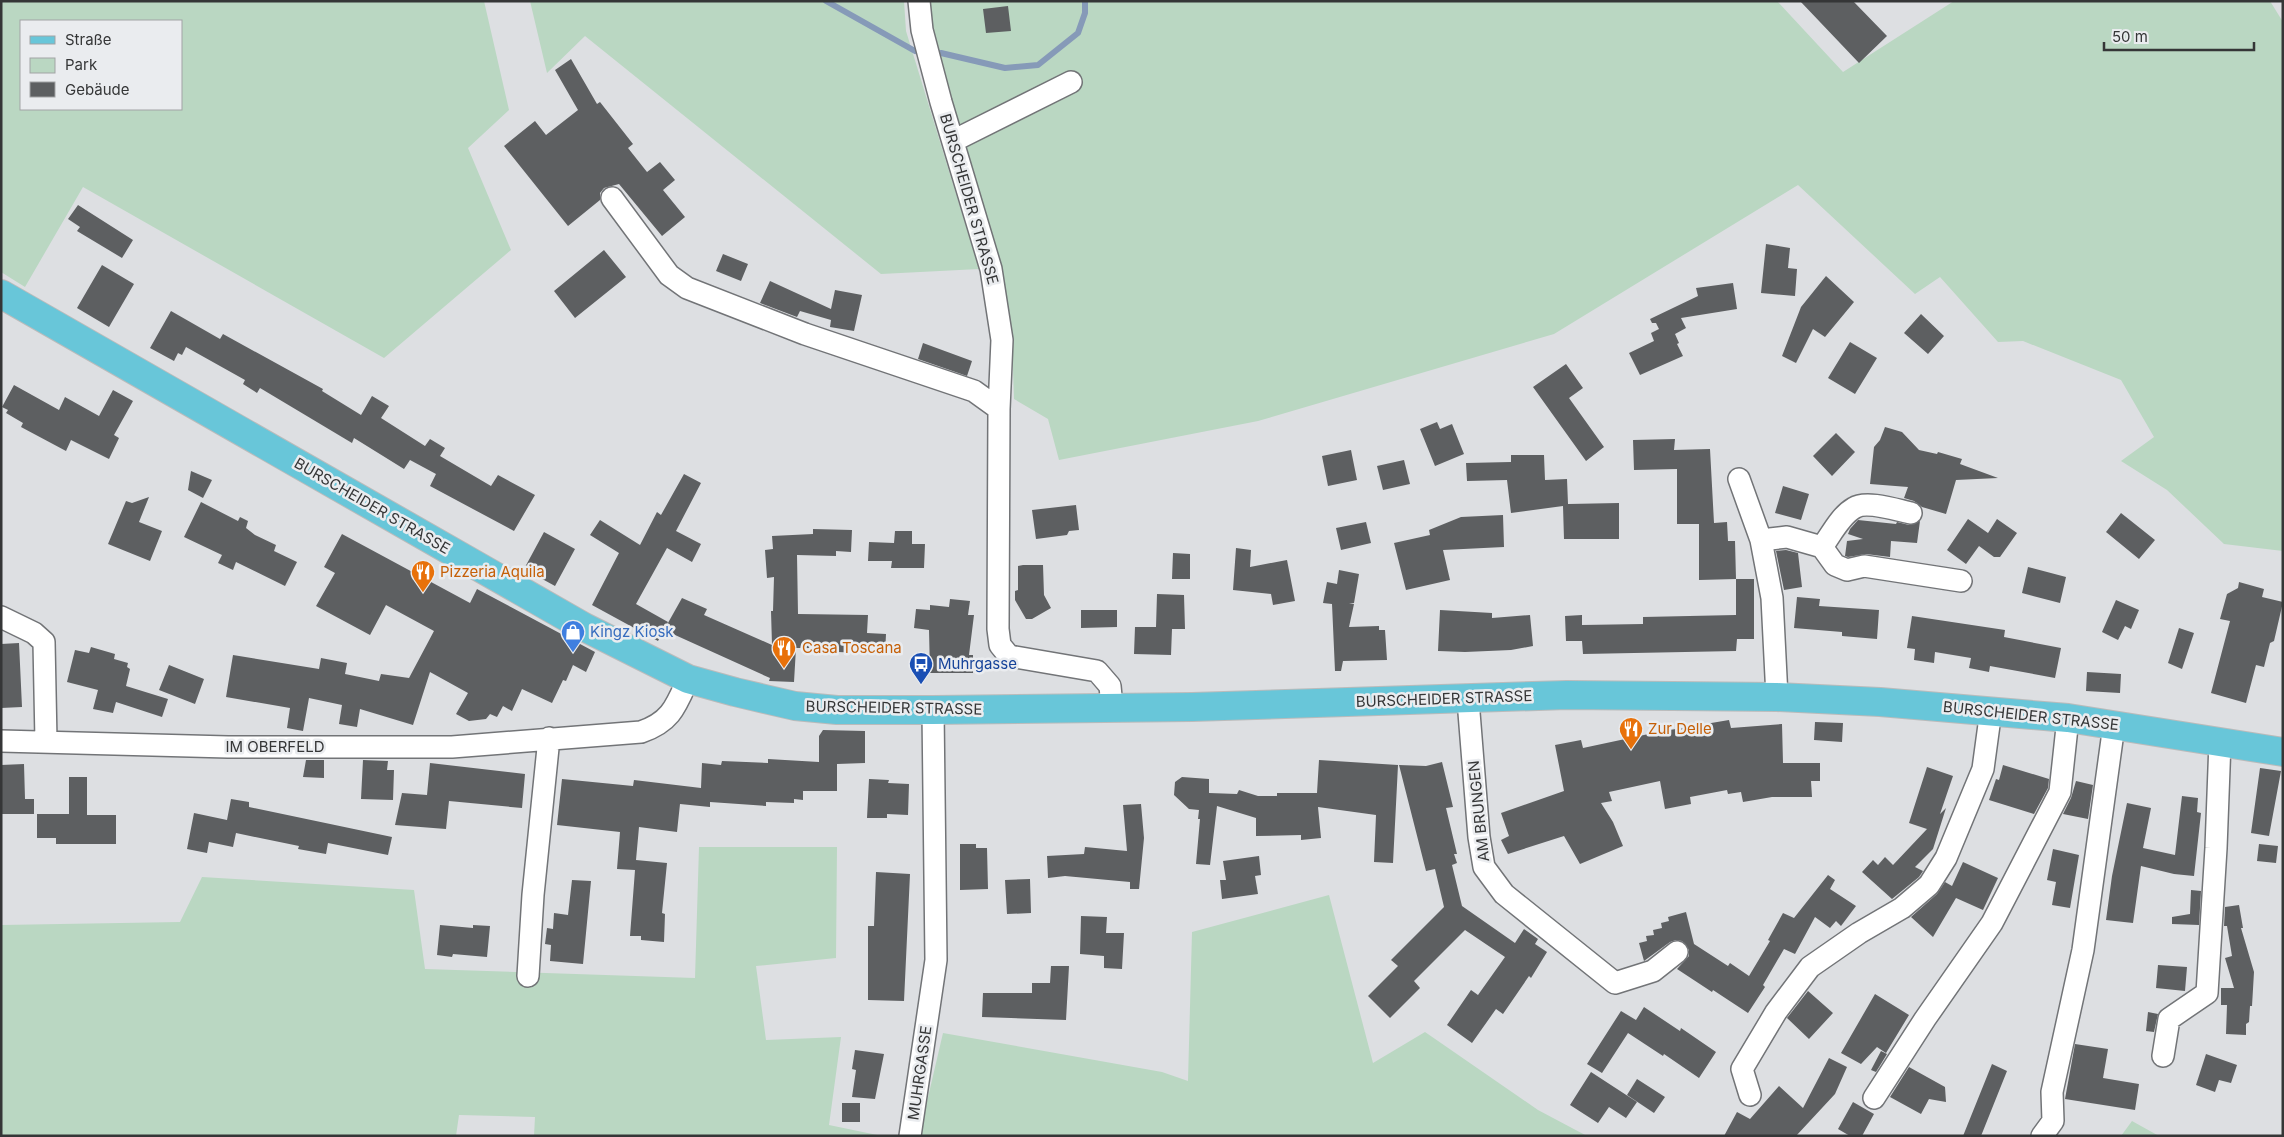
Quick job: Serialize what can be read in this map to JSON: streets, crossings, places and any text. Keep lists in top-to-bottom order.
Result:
{
  "streets": {
    "main road": ["BURSCHEIDER STRASSE"],
    "street": ["IM OBERFELD", "AM BRUNGEN", "MUHRGASSE"]
  },
  "crossings": [
    ["BURSCHEIDER STRASSE", "IM OBERFELD"],
    ["BURSCHEIDER STRASSE", "AM BRUNGEN"],
    ["BURSCHEIDER STRASSE", "MUHRGASSE"]
  ],
  "places": {
    "restaurant": ["Pizzeria Aquila", "Casa Toscana", "Zur Delle"],
    "shop": ["Kingz Kiosk"],
    "bus stop": ["Muhrgasse"]
  },
  "legend": ["Straße", "Park", "Gebäude"],
  "scale_bar": "50 m"
}
